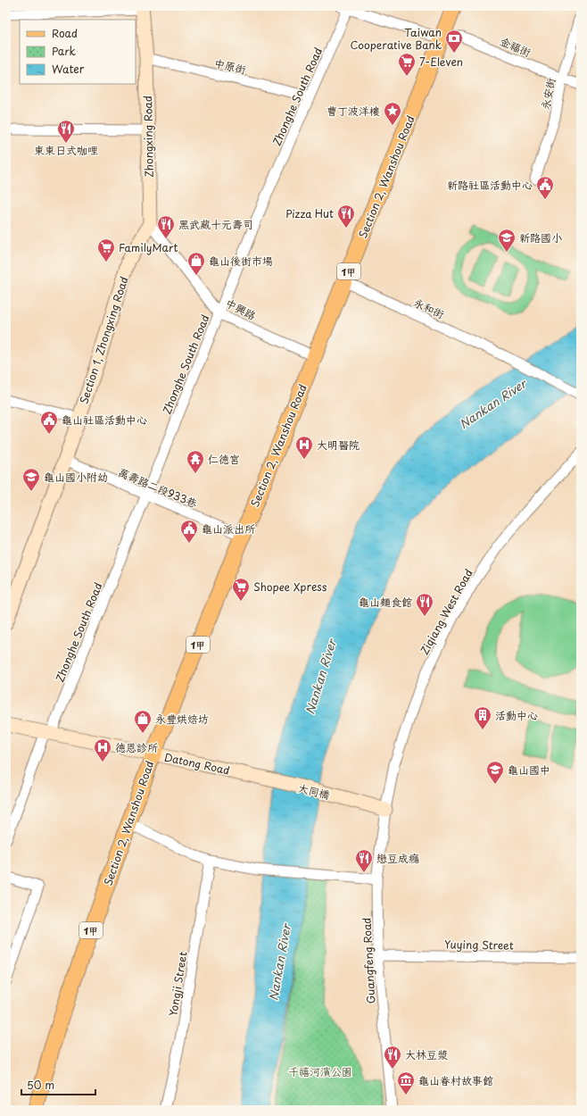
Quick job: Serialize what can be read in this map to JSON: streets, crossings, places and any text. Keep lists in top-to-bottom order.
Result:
{
  "streets": {
    "main road": ["Section 2, Wanshou Road", "1甲"],
    "street": [
      "金福街",
      "中原街",
      "永安街",
      "Zhonghe South Road",
      "Zhongxing Road",
      "永和街",
      "中興路",
      "Section 1, Zhongxing Road",
      "萬壽路二段933巷",
      "Ziqiang West Road",
      "Datong Road",
      "大同橋",
      "Yuying Street",
      "Guangfeng Road",
      "Yongji Street"
    ]
  },
  "crossings": [
    ["金福街", "永安街"],
    ["金福街", "Section 2, Wanshou Road"],
    ["中原街", "Zhonghe South Road"],
    ["中原街", "Zhongxing Road"],
    ["Zhonghe South Road", "中興路"],
    ["Zhonghe South Road", "萬壽路二段933巷"],
    ["Zhonghe South Road", "Datong Road"],
    ["Zhongxing Road", "中興路"],
    ["Zhongxing Road", "Section 1, Zhongxing Road"],
    ["Section 2, Wanshou Road", "永和街"],
    ["Section 2, Wanshou Road", "中興路"],
    ["Section 2, Wanshou Road", "萬壽路二段933巷"],
    ["Section 2, Wanshou Road", "Datong Road"],
    ["中興路", "Section 1, Zhongxing Road"],
    ["Section 1, Zhongxing Road", "萬壽路二段933巷"],
    ["Ziqiang West Road", "大同橋"],
    ["Ziqiang West Road", "Guangfeng Road"],
    ["Datong Road", "大同橋"],
    ["大同橋", "Guangfeng Road"],
    ["Yuying Street", "Guangfeng Road"]
  ],
  "water": ["Nankan River"],
  "parks": ["千禧河濱公園"],
  "places": {
    "bank": ["Taiwan Cooperative Bank"],
    "supermarket": ["7-Eleven", "FamilyMart", "Shopee Xpress"],
    "place": ["曹丁波洋樓"],
    "restaurant": [
      "東東日式咖哩",
      "Pizza Hut",
      "黑武藏十元壽司",
      "龜山麵食館",
      "戀豆成癮",
      "大林豆漿"
    ],
    "public building": ["新路社區活動中心", "龜山社區活動中心", "龜山派出所"],
    "school or university": ["新路國小", "龜山國小附幼", "龜山國中"],
    "shop": ["龜山後街市場", "永豐烘焙坊"],
    "hospital": ["大明醫院", "德恩診所"],
    "temple": ["仁德宮"],
    "building": ["活動中心"],
    "museum": ["龜山眷村故事館"]
  },
  "legend": ["Road", "Park", "Water"],
  "scale_bar": "50 m"
}
